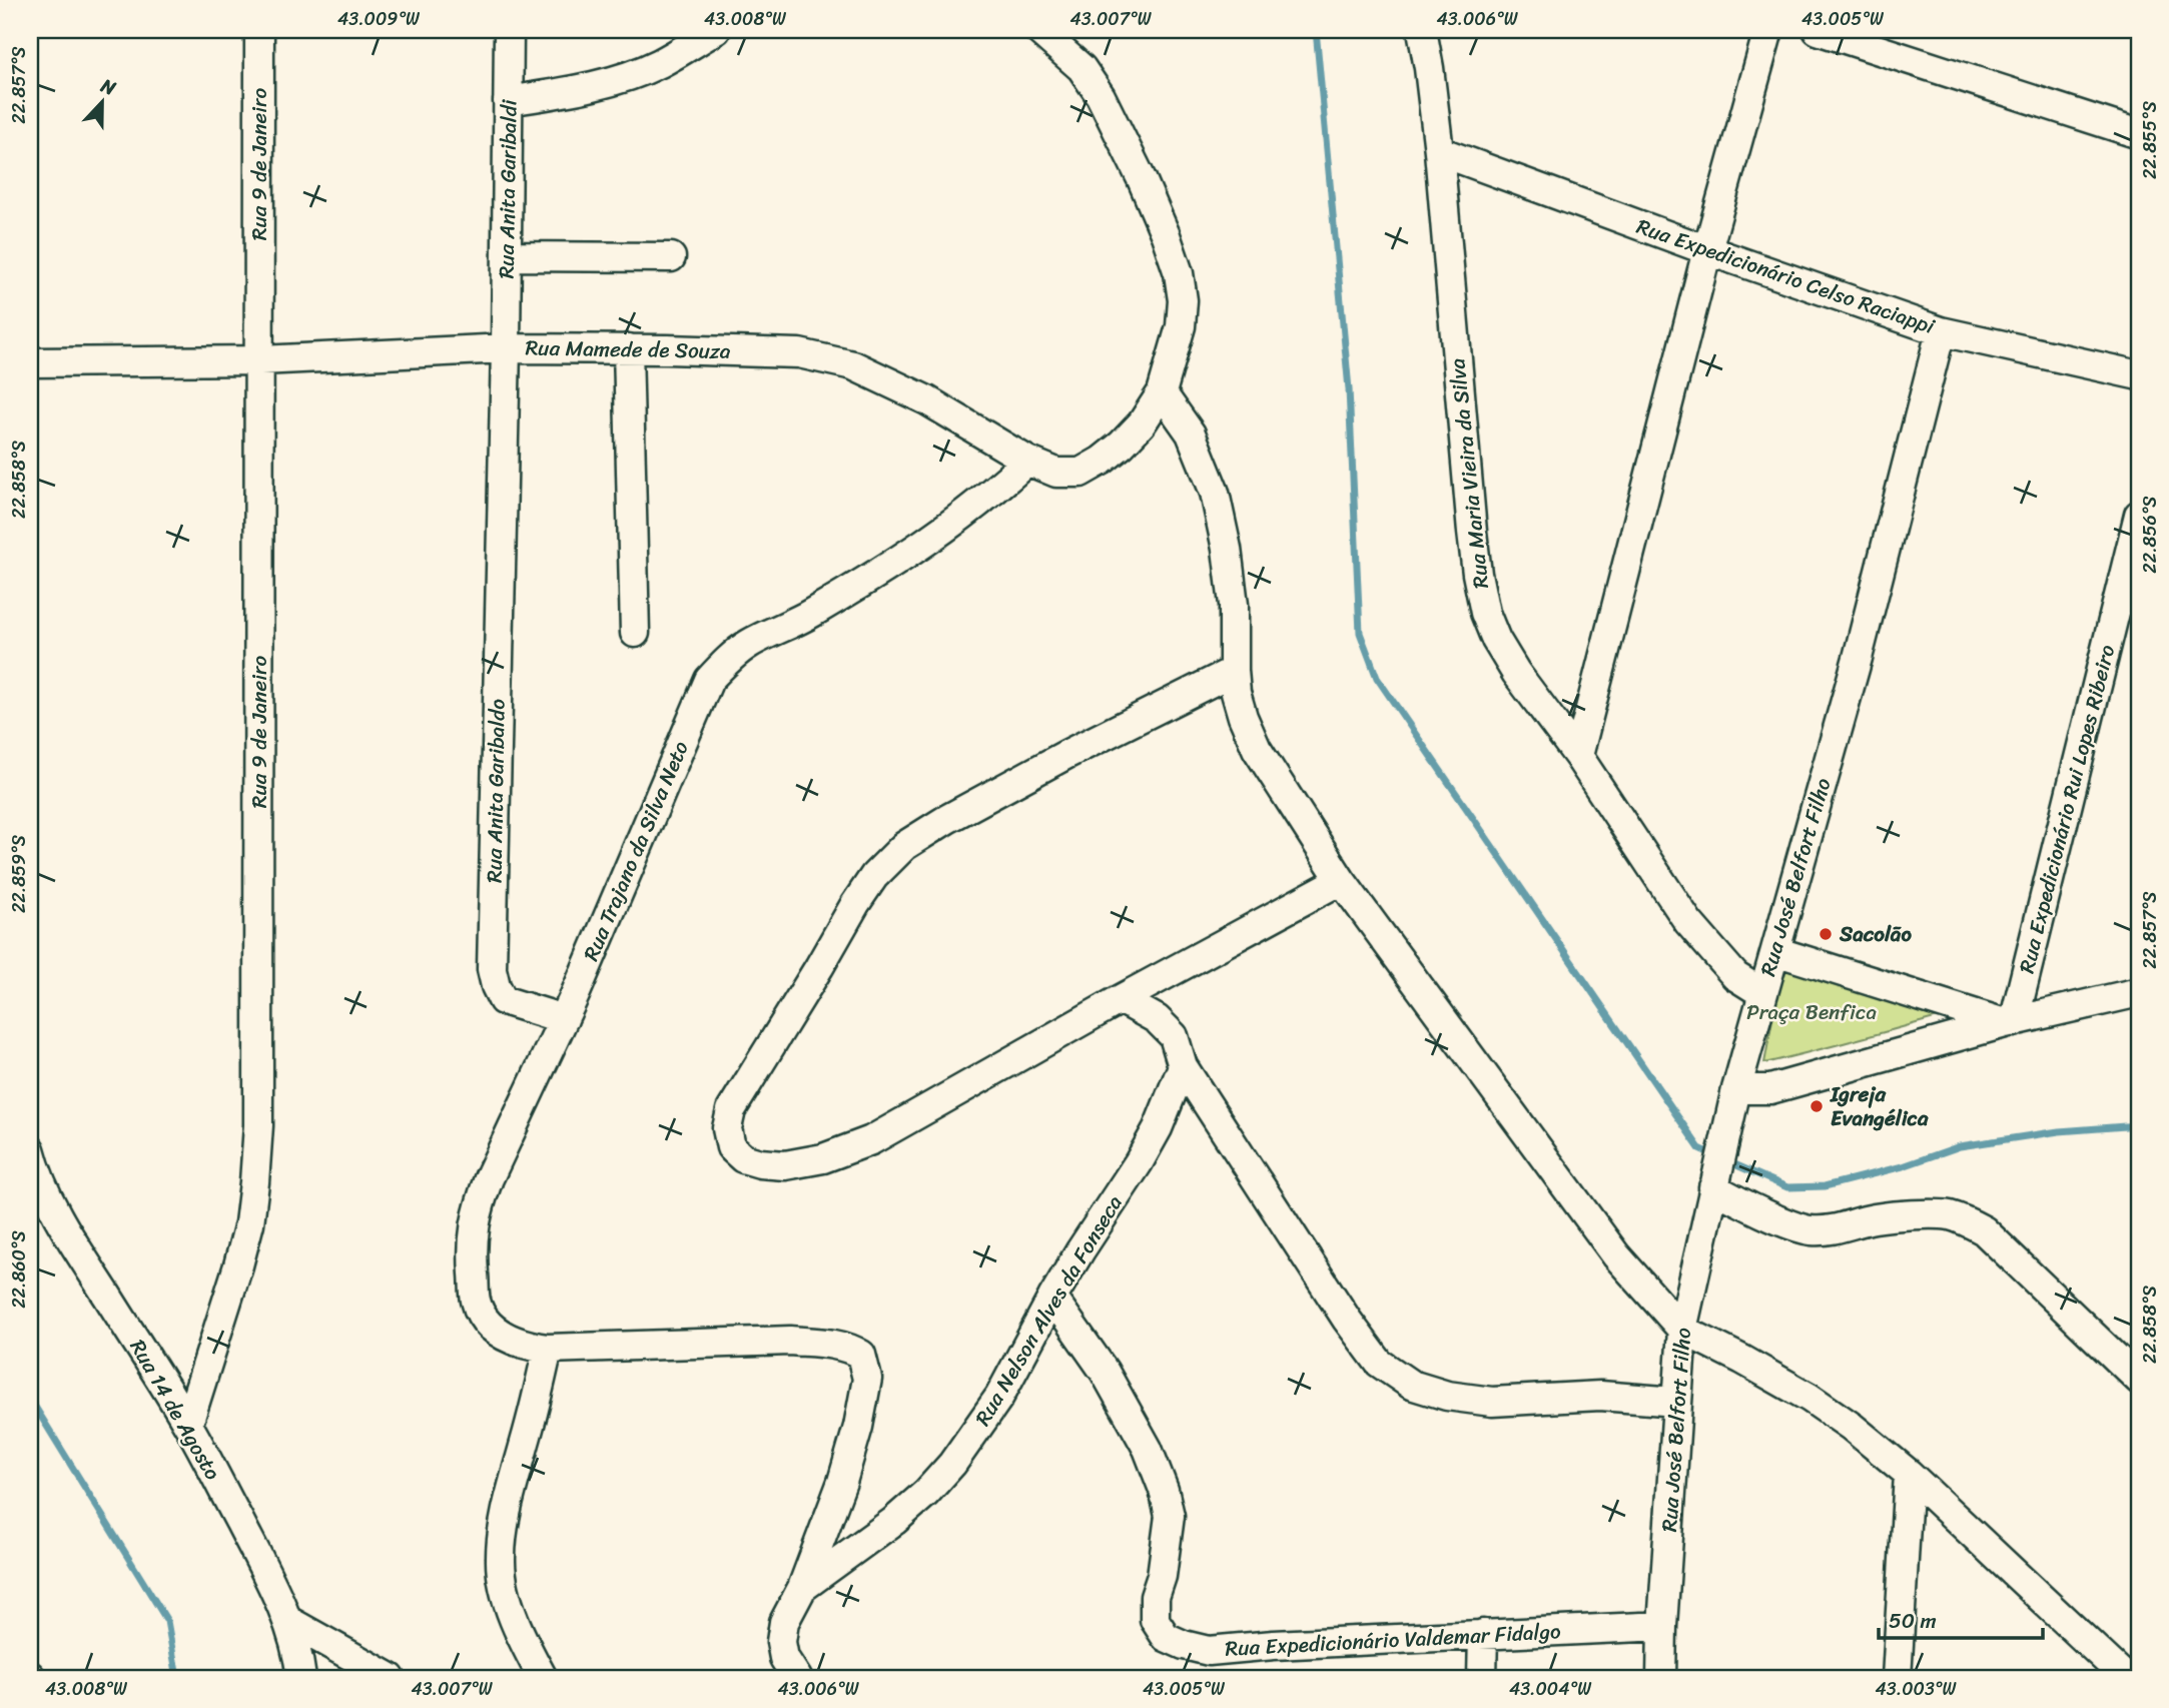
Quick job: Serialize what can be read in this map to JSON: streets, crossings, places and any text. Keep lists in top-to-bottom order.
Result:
{
  "streets": {
    "street": [
      "Rua 9 de Janeiro",
      "Rua Anita Garibaldi",
      "Rua Expedicionário Celso Raciappi",
      "Rua Mamede de Souza",
      "Rua Maria Vieira da Silva",
      "Rua Anita Garibaldo",
      "Rua Expedicionário Rui Lopes Ribeiro",
      "Rua Trajano da Silva Neto",
      "Rua José Belfort Filho",
      "Rua Nelson Alves da Fonseca",
      "Rua 14 de Agosto",
      "Rua Expedicionário Valdemar Fidalgo"
    ]
  },
  "crossings": [
    ["Rua 9 de Janeiro", "Rua Mamede de Souza"],
    ["Rua 9 de Janeiro", "Rua 14 de Agosto"],
    ["Rua Anita Garibaldi", "Rua Mamede de Souza"],
    ["Rua Anita Garibaldi", "Rua Anita Garibaldo"],
    ["Rua Expedicionário Celso Raciappi", "Rua Maria Vieira da Silva"],
    ["Rua Expedicionário Celso Raciappi", "Rua José Belfort Filho"],
    ["Rua Mamede de Souza", "Rua Anita Garibaldo"],
    ["Rua Mamede de Souza", "Rua Trajano da Silva Neto"],
    ["Rua Maria Vieira da Silva", "Rua José Belfort Filho"],
    ["Rua Anita Garibaldo", "Rua Trajano da Silva Neto"],
    ["Rua Trajano da Silva Neto", "Rua Nelson Alves da Fonseca"],
    ["Rua José Belfort Filho", "Rua Expedicionário Valdemar Fidalgo"],
    ["Rua Nelson Alves da Fonseca", "Rua Expedicionário Valdemar Fidalgo"]
  ],
  "parks": ["Praça Benfica"],
  "places": ["Sacolão", "Igreja Evangélica"],
  "scale_bar": "50 m",
  "north": "top",
  "coordinates": [
    "43.009°W",
    "43.008°W",
    "43.007°W",
    "43.006°W",
    "43.005°W",
    "22.857°S",
    "22.855°S",
    "22.858°S",
    "22.856°S",
    "22.859°S",
    "22.860°S",
    "43.004°W",
    "43.003°W"
  ]
}
